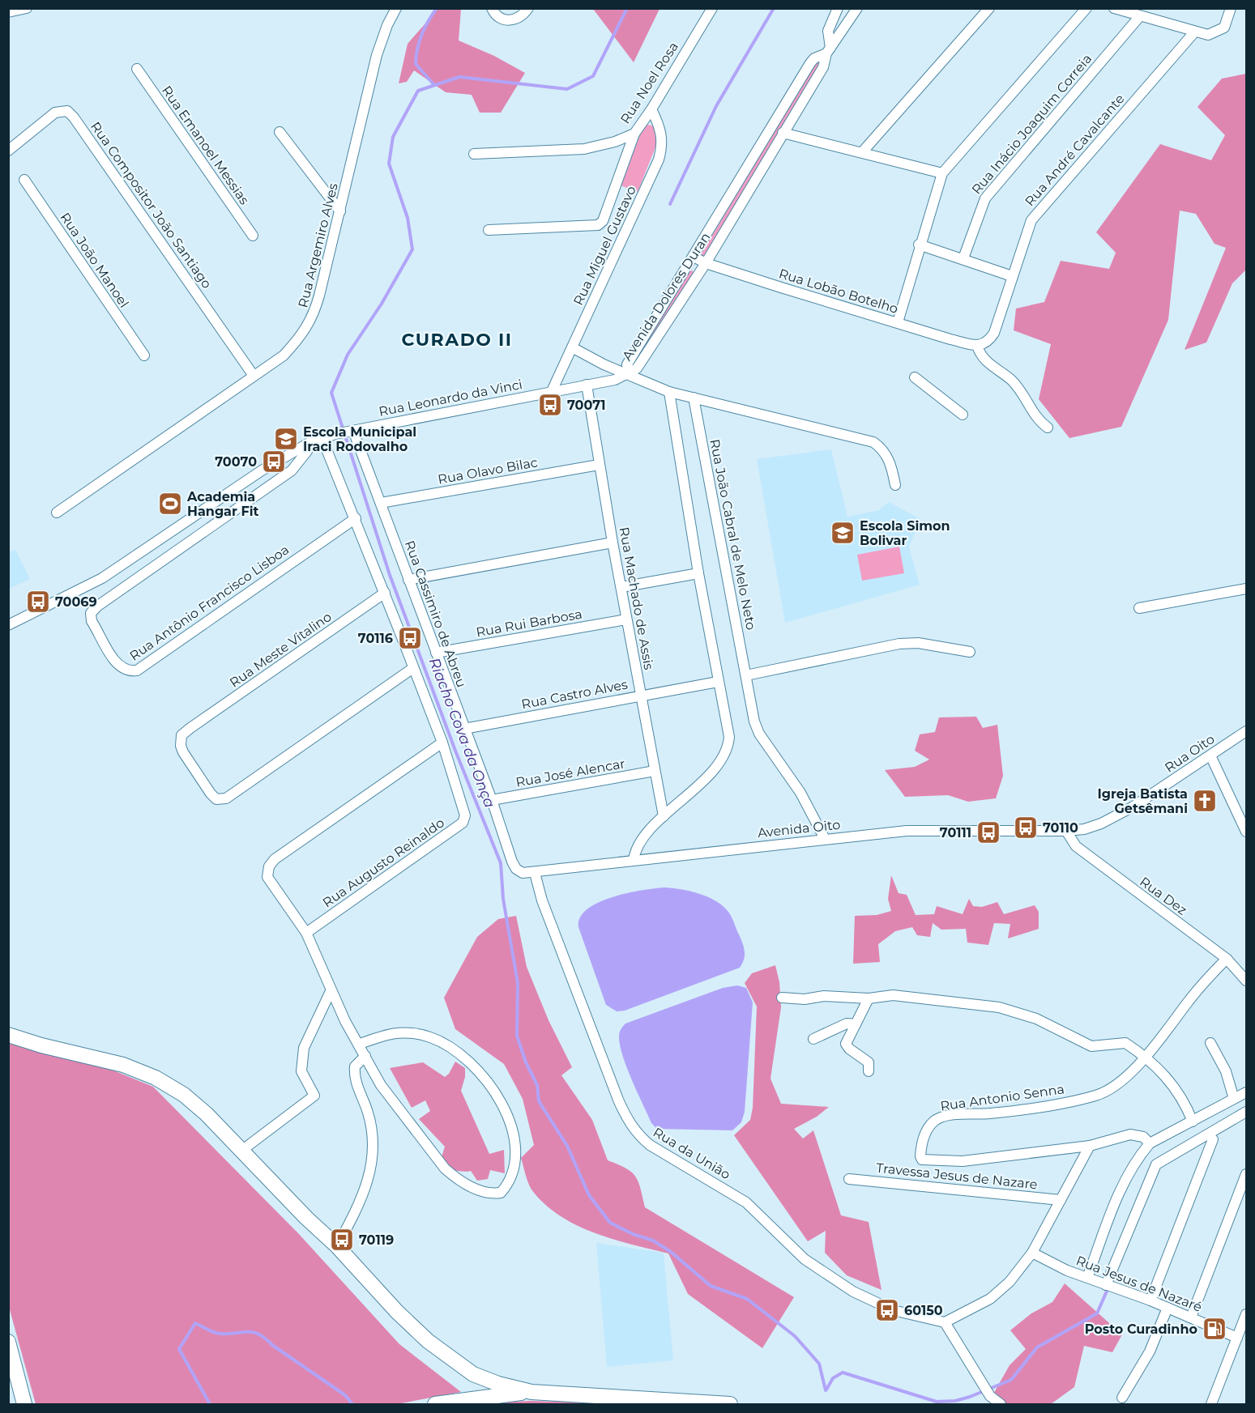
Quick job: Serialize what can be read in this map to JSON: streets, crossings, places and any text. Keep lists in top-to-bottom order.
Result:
{
  "streets": {
    "street": [
      "Rua Noel Rosa",
      "Rua Inácio Joaquim Correia",
      "Rua Emanoel Messias",
      "Rua André Cavalcante",
      "Rua Compositor João Santiago",
      "Rua Argemiro Alves",
      "Rua Miguel Gustavo",
      "Rua João Manoel",
      "Rua Lobão Botelho",
      "Avenida Dolores Duran",
      "Rua Leonardo da Vinci",
      "Rua Olavo Bilac",
      "Rua João Cabral de Melo Neto",
      "Rua Machado de Assis",
      "Rua Antônio Francisco Lisboa",
      "Rua Cassimiro de Abreu",
      "Rua Rui Barbosa",
      "Rua Meste Vitalino",
      "Rua Castro Alves",
      "Rua Oito",
      "Rua José Alencar",
      "Avenida Oito",
      "Rua Augusto Reinaldo",
      "Rua Dez",
      "Rua Antonio Senna",
      "Rua da União",
      "Travessa Jesus de Nazare",
      "Rua Jesus de Nazaré"
    ]
  },
  "crossings": [
    ["Rua Noel Rosa", "Rua Miguel Gustavo"],
    ["Rua André Cavalcante", "Rua Lobão Botelho"],
    ["Rua Compositor João Santiago", "Rua Argemiro Alves"],
    ["Rua Miguel Gustavo", "Rua Leonardo da Vinci"],
    ["Rua Lobão Botelho", "Avenida Dolores Duran"],
    ["Avenida Dolores Duran", "Rua Leonardo da Vinci"],
    ["Rua Leonardo da Vinci", "Rua Machado de Assis"],
    ["Rua Leonardo da Vinci", "Rua Antônio Francisco Lisboa"],
    ["Rua Leonardo da Vinci", "Rua Cassimiro de Abreu"],
    ["Rua Olavo Bilac", "Rua Machado de Assis"],
    ["Rua Olavo Bilac", "Rua Cassimiro de Abreu"],
    ["Rua João Cabral de Melo Neto", "Avenida Oito"],
    ["Rua Machado de Assis", "Rua Rui Barbosa"],
    ["Rua Machado de Assis", "Rua Castro Alves"],
    ["Rua Machado de Assis", "Rua José Alencar"],
    ["Rua Cassimiro de Abreu", "Rua Rui Barbosa"],
    ["Rua Cassimiro de Abreu", "Rua Castro Alves"],
    ["Rua Cassimiro de Abreu", "Rua José Alencar"],
    ["Rua Cassimiro de Abreu", "Avenida Oito"],
    ["Rua Cassimiro de Abreu", "Rua da União"],
    ["Rua Oito", "Avenida Oito"],
    ["Rua Oito", "Rua Dez"],
    ["Avenida Oito", "Rua Dez"],
    ["Avenida Oito", "Rua da União"],
    ["Rua Dez", "Rua Antonio Senna"]
  ],
  "districts": ["CURADO II"],
  "water": ["Riacho Cova da Onça"],
  "places": {
    "bus stop": [
      "70071",
      "70070",
      "70069",
      "70116",
      "70110",
      "70111",
      "70119",
      "60150"
    ],
    "school or university": ["Escola Municipal Iraci Rodovalho", "Escola Simon Bolivar"],
    "sports": ["Academia Hangar Fit"],
    "church": ["Igreja Batista Getsêmani"],
    "fuel station": ["Posto Curadinho"]
  }
}
